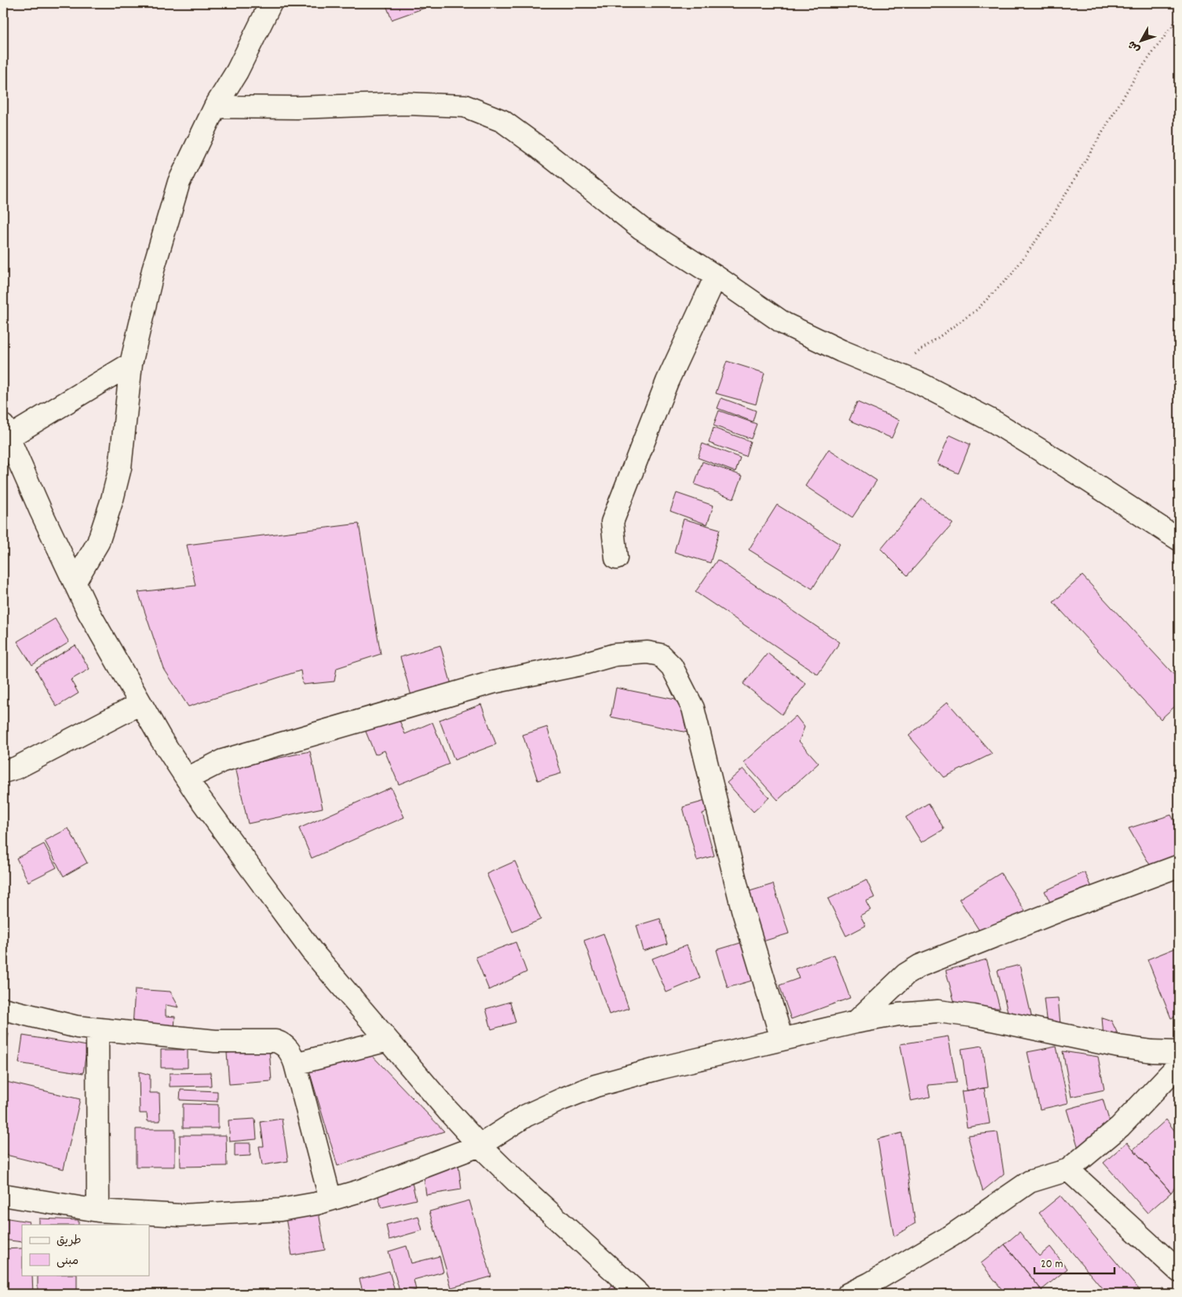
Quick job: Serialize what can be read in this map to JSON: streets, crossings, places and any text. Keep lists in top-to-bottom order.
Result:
{
  "legend": ["طريق", "مبنى"],
  "scale_bar": "20 m",
  "north": "bottom left"
}
